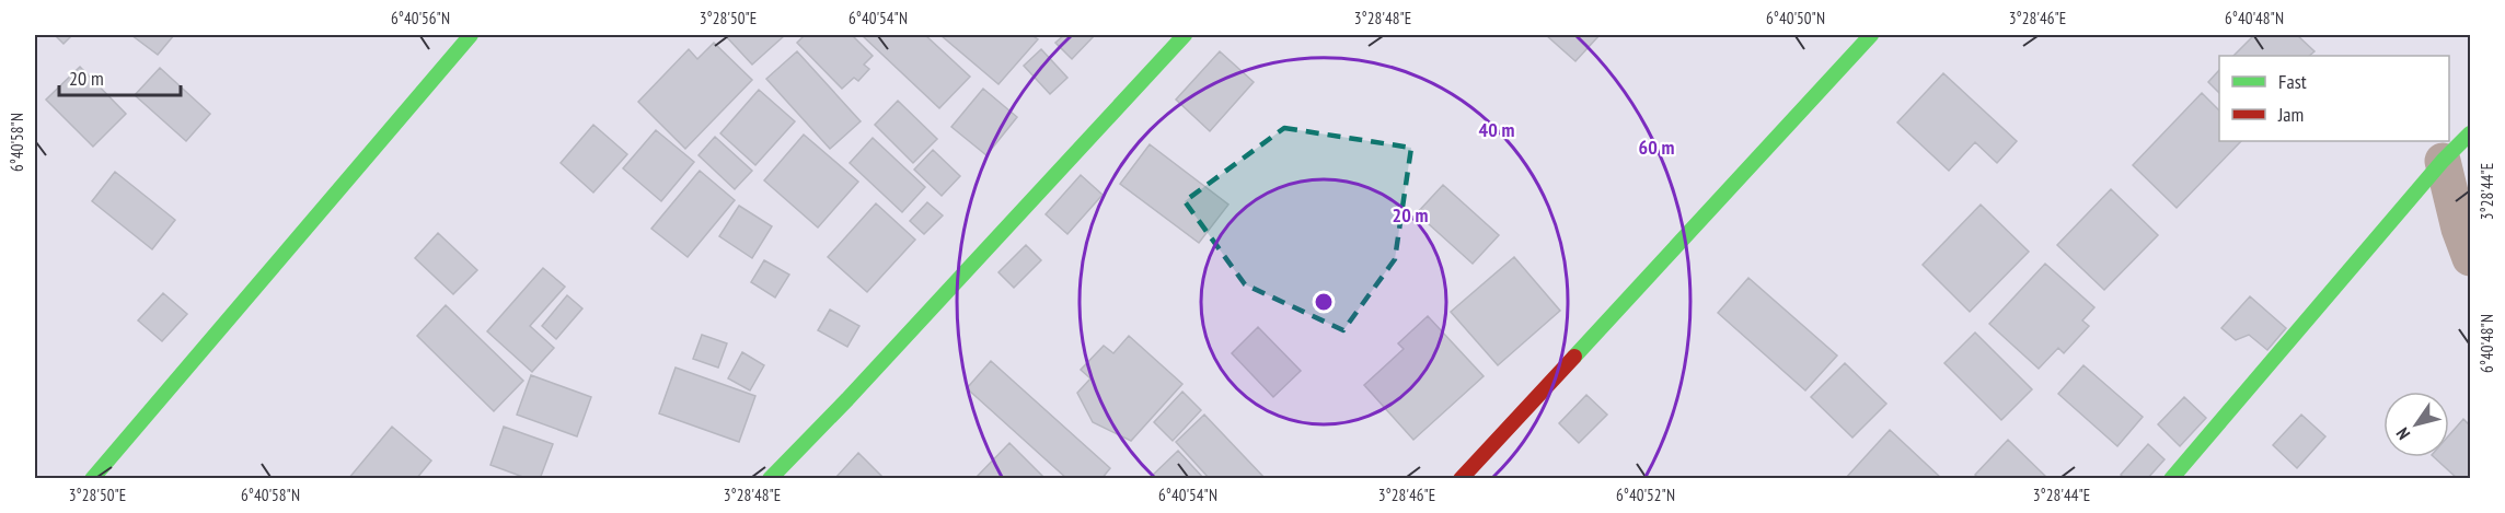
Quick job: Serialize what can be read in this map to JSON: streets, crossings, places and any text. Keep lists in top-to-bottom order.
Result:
{
  "legend": ["Fast", "Jam"],
  "scale_bar": "20 m",
  "north": "bottom left",
  "coordinates": [
    "6°40'56\"N",
    "3°28'50\"E",
    "6°40'54\"N",
    "3°28'48\"E",
    "6°40'50\"N",
    "3°28'46\"E",
    "6°40'48\"N",
    "6°40'58\"N",
    "3°28'44\"E",
    "6°40'52\"N"
  ],
  "rings": ["40 m", "60 m", "20 m"]
}
